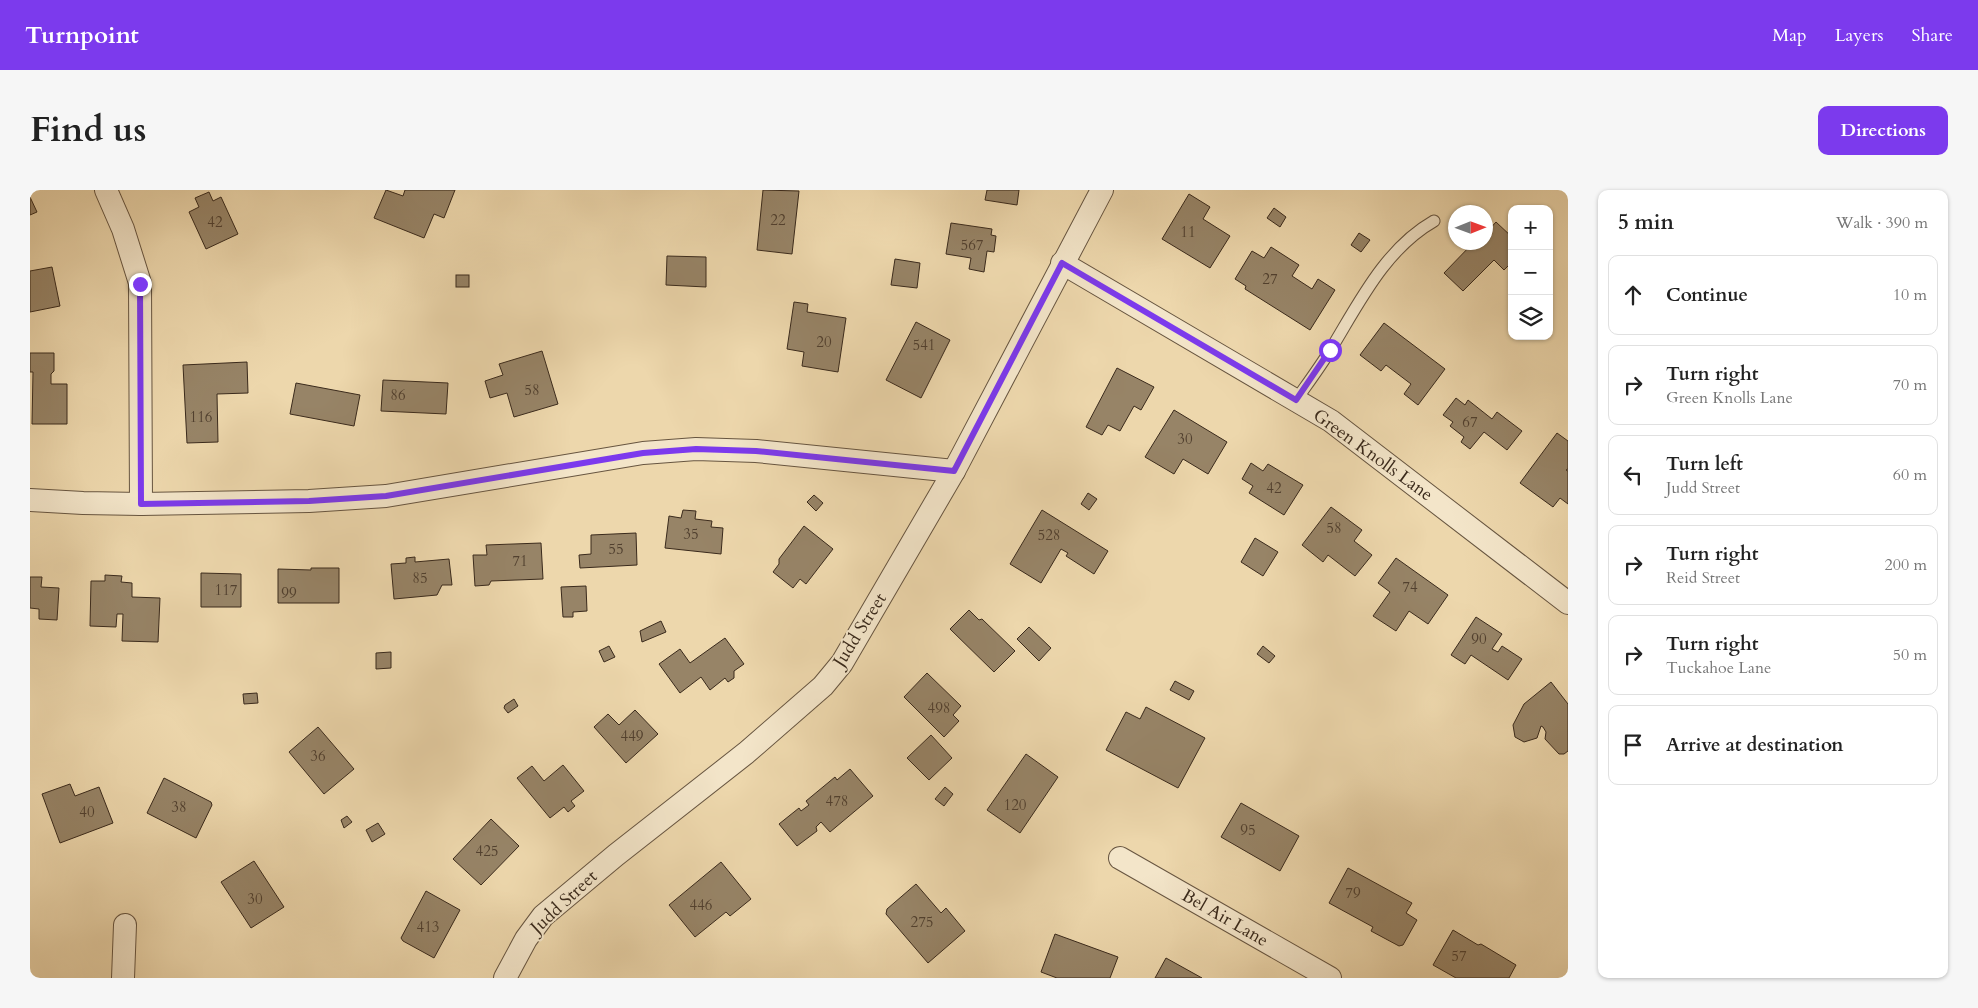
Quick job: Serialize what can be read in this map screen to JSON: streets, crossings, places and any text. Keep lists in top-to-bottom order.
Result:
{
  "streets": {
    "street": ["Green Knolls Lane", "Judd Street", "Bel Air Lane"]
  },
  "crossings": [
    ["Green Knolls Lane", "Judd Street"]
  ],
  "house_numbers": [
    "22",
    "42",
    "11",
    "567",
    "27",
    "20",
    "541",
    "58",
    "86",
    "116",
    "67",
    "30",
    "42",
    "58",
    "35",
    "528",
    "55",
    "71",
    "85",
    "74",
    "117",
    "99",
    "90",
    "498",
    "449",
    "36",
    "478",
    "120",
    "38",
    "40",
    "95",
    "425",
    "79",
    "30",
    "446",
    "275",
    "413",
    "57"
  ],
  "north": "right",
  "page": {
    "header": "Turnpoint",
    "nav": ["Map", "Layers", "Share"],
    "title": "Find us",
    "buttons": "Directions",
    "heading": ["5 min", "Walk · 390 m"],
    "map_buttons": ["+", "−"],
    "list": [
      ["Continue", "10 m"],
      ["Turn right", "Green Knolls Lane", "70 m"],
      ["Turn left", "Judd Street", "60 m"],
      ["Turn right", "Reid Street", "200 m"],
      ["Turn right", "Tuckahoe Lane", "50 m"],
      "Arrive at destination"
    ]
  }
}
